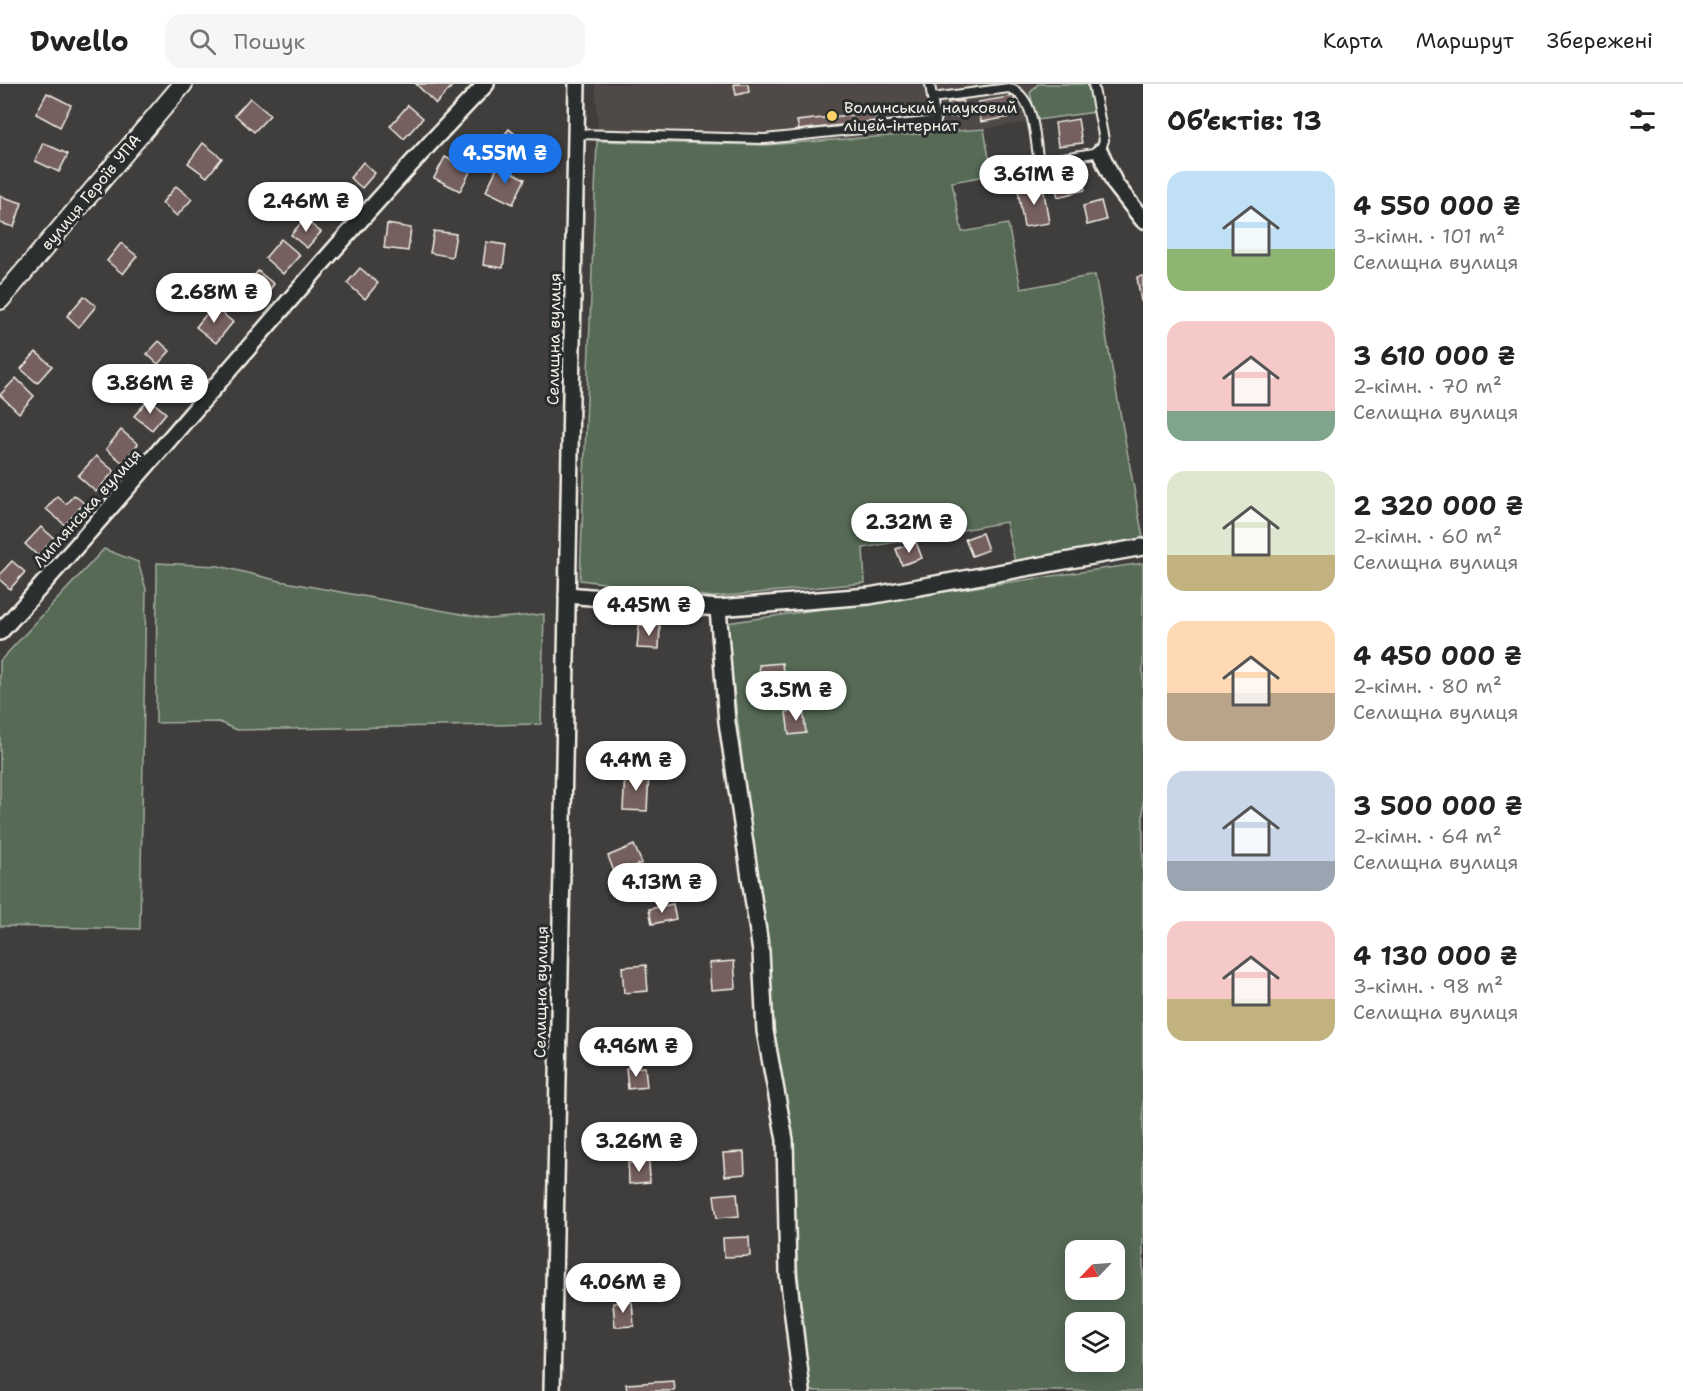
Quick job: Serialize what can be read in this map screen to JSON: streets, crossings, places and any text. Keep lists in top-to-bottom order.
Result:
{
  "streets": {
    "street": ["вулиця Героїв УПА", "Селищна вулиця", "Липлянська вулиця"]
  },
  "places": ["Волинський науковий ліцей-інтернат"],
  "north": "bottom left",
  "page": {
    "header": "Dwello",
    "search": "Пошук",
    "nav": ["Карта", "Маршрут", "Збережені"],
    "heading": "Об’єктів: 13",
    "price": [
      "4.55M ₴",
      "3.61M ₴",
      "2.46M ₴",
      "2.68M ₴",
      "3.86M ₴",
      "2.32M ₴",
      "4.45M ₴",
      "3.5M ₴",
      "4.4M ₴",
      "4.13M ₴",
      "4.96M ₴",
      "3.26M ₴",
      "4.06M ₴"
    ],
    "list": [
      {
        "name": "4 550 000 ₴",
        "note": "3-кімн. · 101 m² · Селищна вулиця"
      },
      {
        "name": "3 610 000 ₴",
        "note": "2-кімн. · 70 m² · Селищна вулиця"
      },
      {
        "name": "2 320 000 ₴",
        "note": "2-кімн. · 60 m² · Селищна вулиця"
      },
      {
        "name": "4 450 000 ₴",
        "note": "2-кімн. · 80 m² · Селищна вулиця"
      },
      {
        "name": "3 500 000 ₴",
        "note": "2-кімн. · 64 m² · Селищна вулиця"
      },
      {
        "name": "4 130 000 ₴",
        "note": "3-кімн. · 98 m² · Селищна вулиця"
      }
    ]
  }
}
